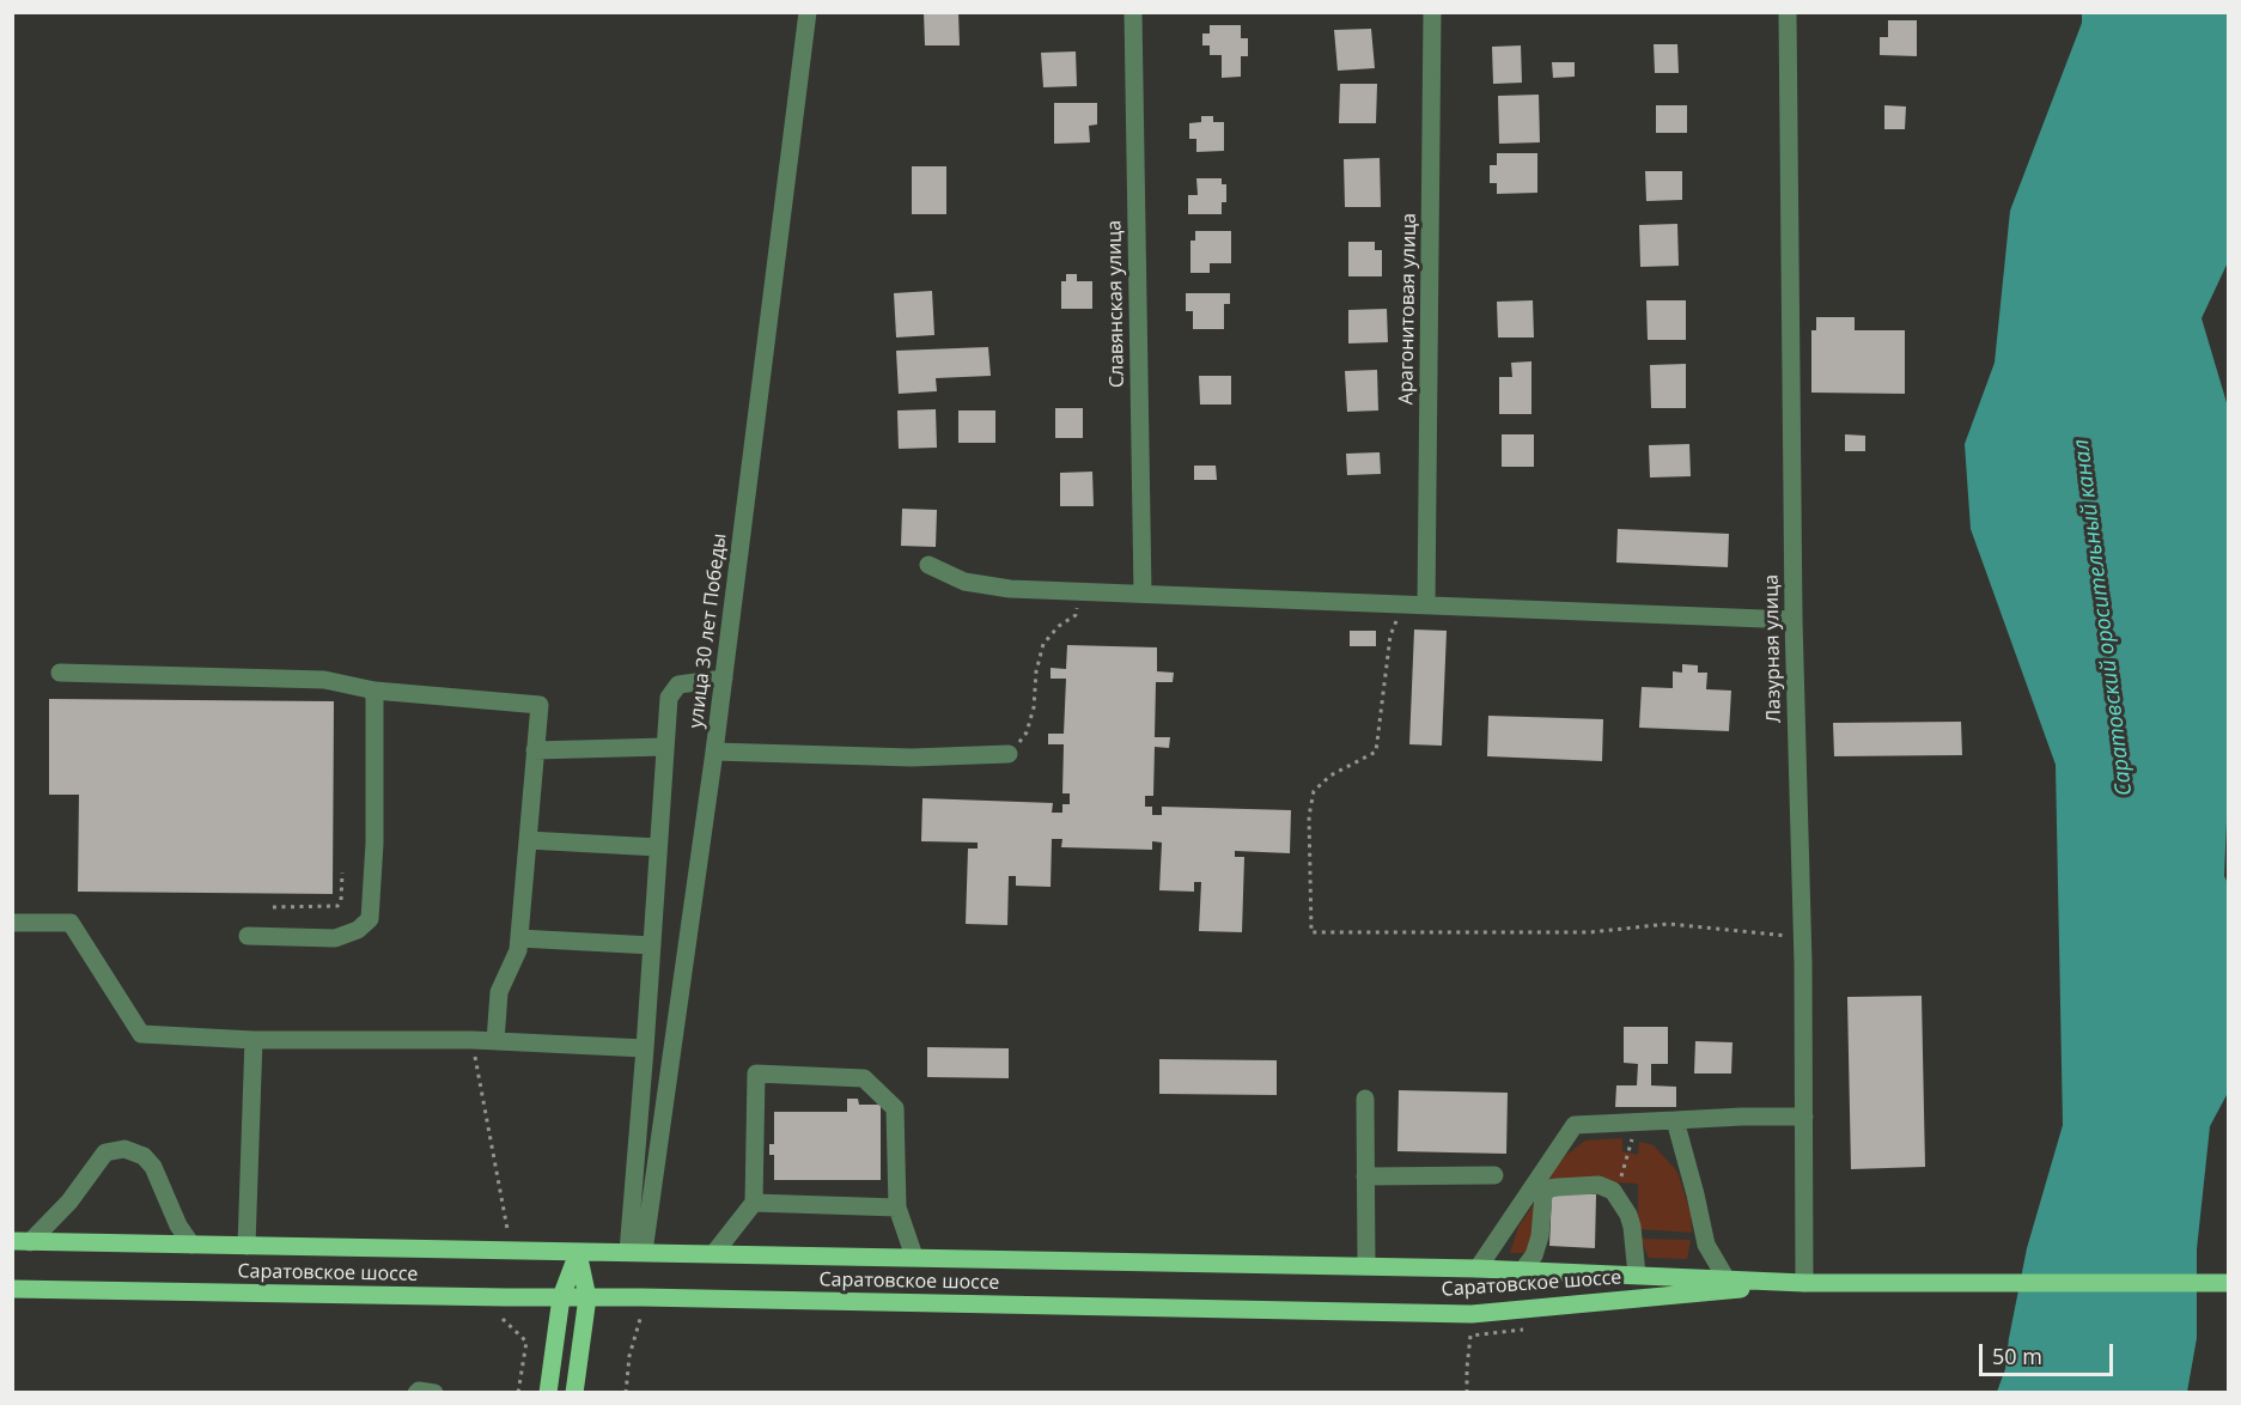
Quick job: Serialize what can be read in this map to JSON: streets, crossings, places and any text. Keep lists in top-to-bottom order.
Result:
{
  "streets": {
    "main road": ["Саратовское шоссе"],
    "street": [
      "Славянская улица",
      "Арагонитовая улица",
      "улица 30 лет Победы",
      "Лазурная улица"
    ]
  },
  "crossings": [
    ["улица 30 лет Победы", "Саратовское шоссе"],
    ["Лазурная улица", "Саратовское шоссе"]
  ],
  "water": ["Саратовский оросительный канал"],
  "scale_bar": "50 m"
}
